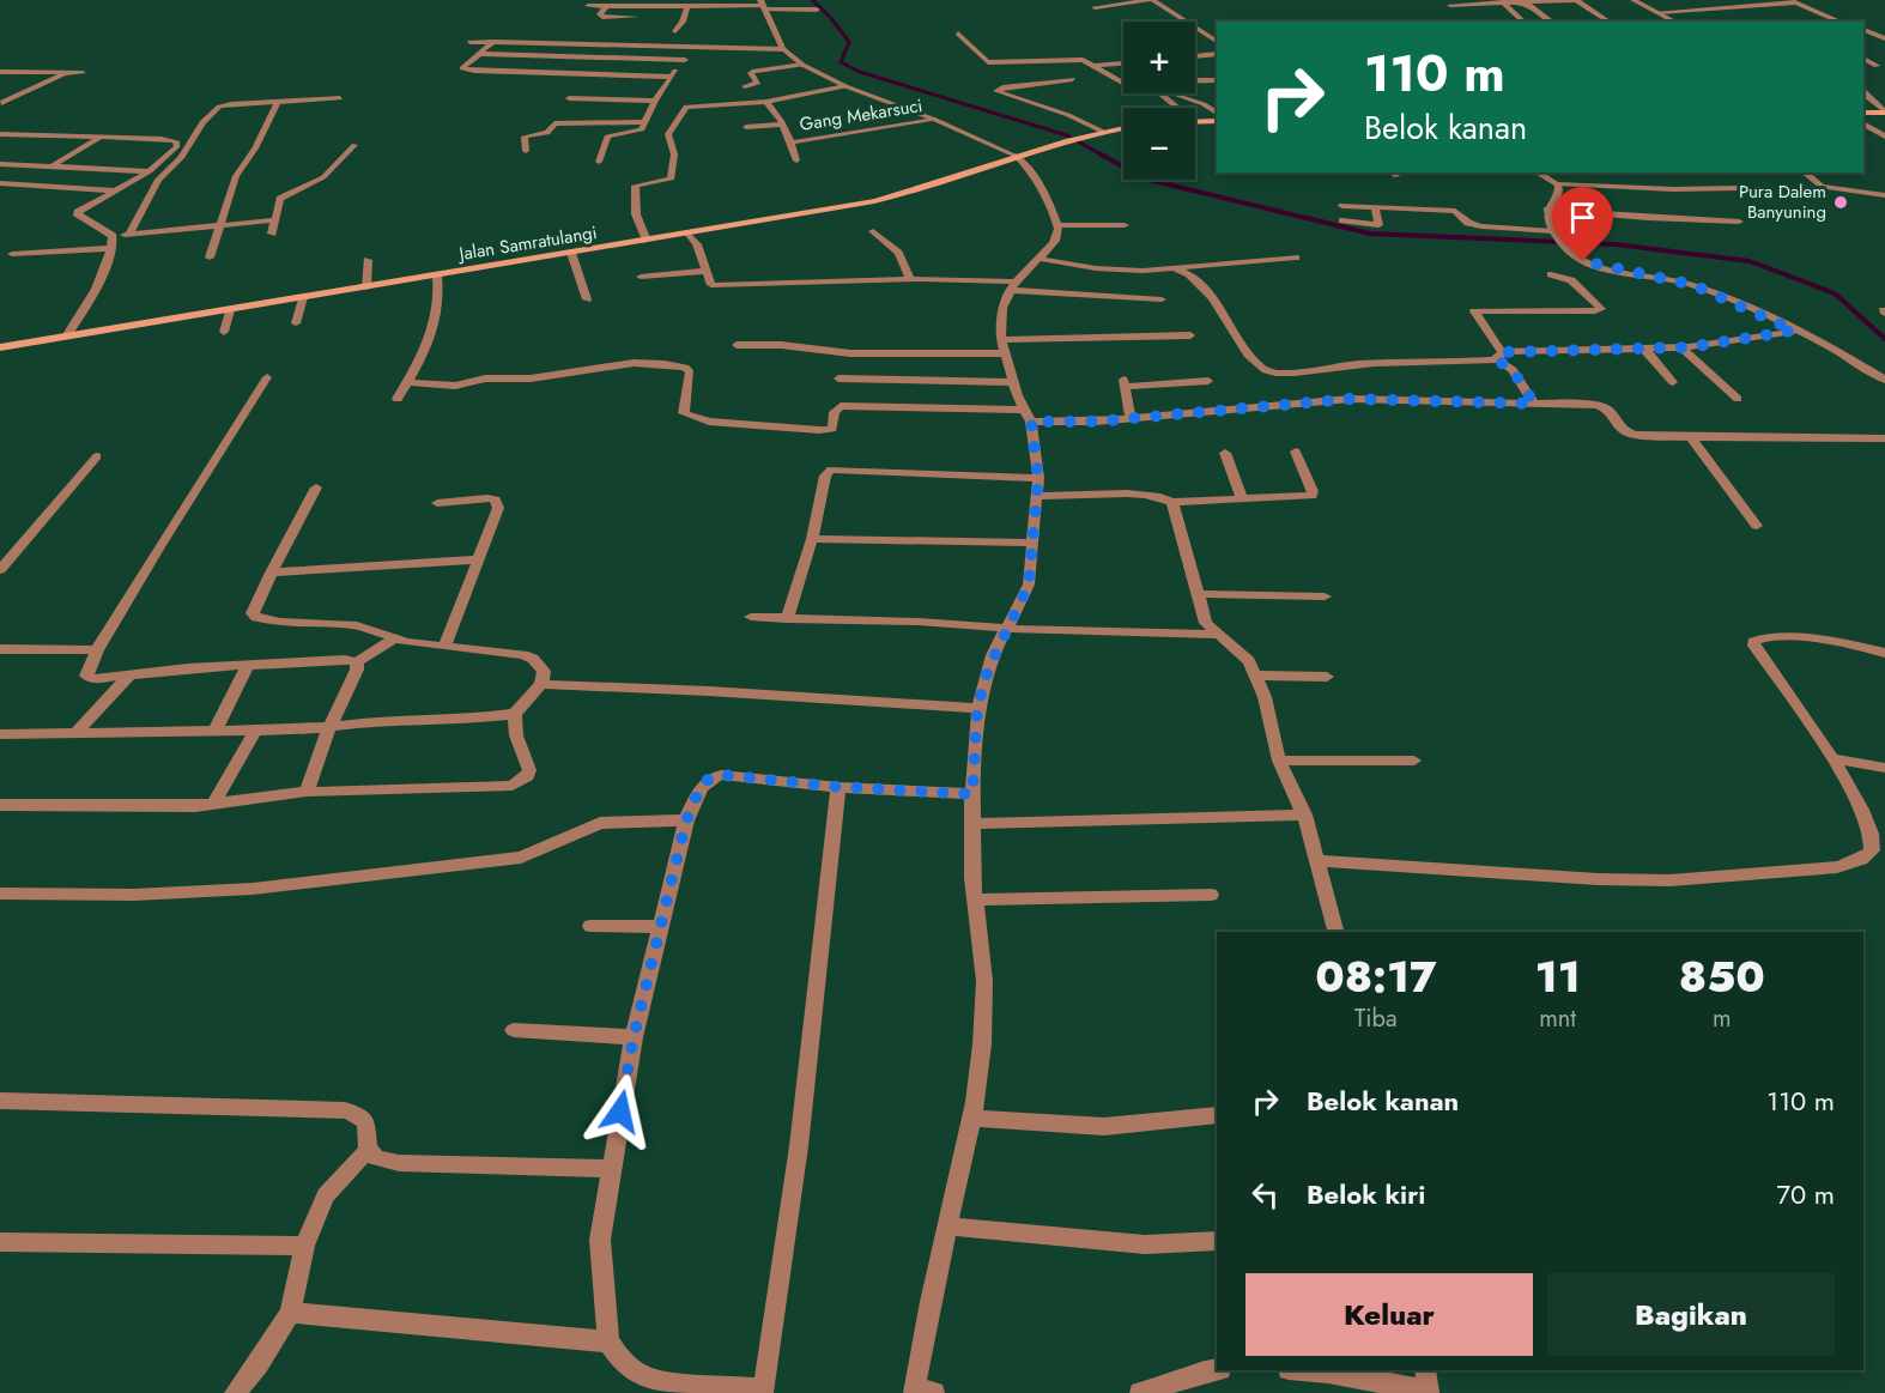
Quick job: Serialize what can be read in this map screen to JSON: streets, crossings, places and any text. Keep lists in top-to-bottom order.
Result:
{
  "streets": {
    "main road": ["Jalan Samratulangi"],
    "street": ["Gang Mekarsuci"]
  },
  "places": ["Pura Dalem Banyuning"],
  "page": {
    "map_buttons": ["+", "−"],
    "turn": ["110 m", "Belok kanan"],
    "eta": [
      "08:17",
      "Tiba",
      "11",
      "mnt",
      "850",
      "m"
    ],
    "list": [
      {
        "name": "Belok kanan",
        "value": "110 m"
      },
      {
        "name": "Belok kiri",
        "value": "70 m"
      }
    ],
    "buttons": ["Keluar", "Bagikan"]
  }
}
